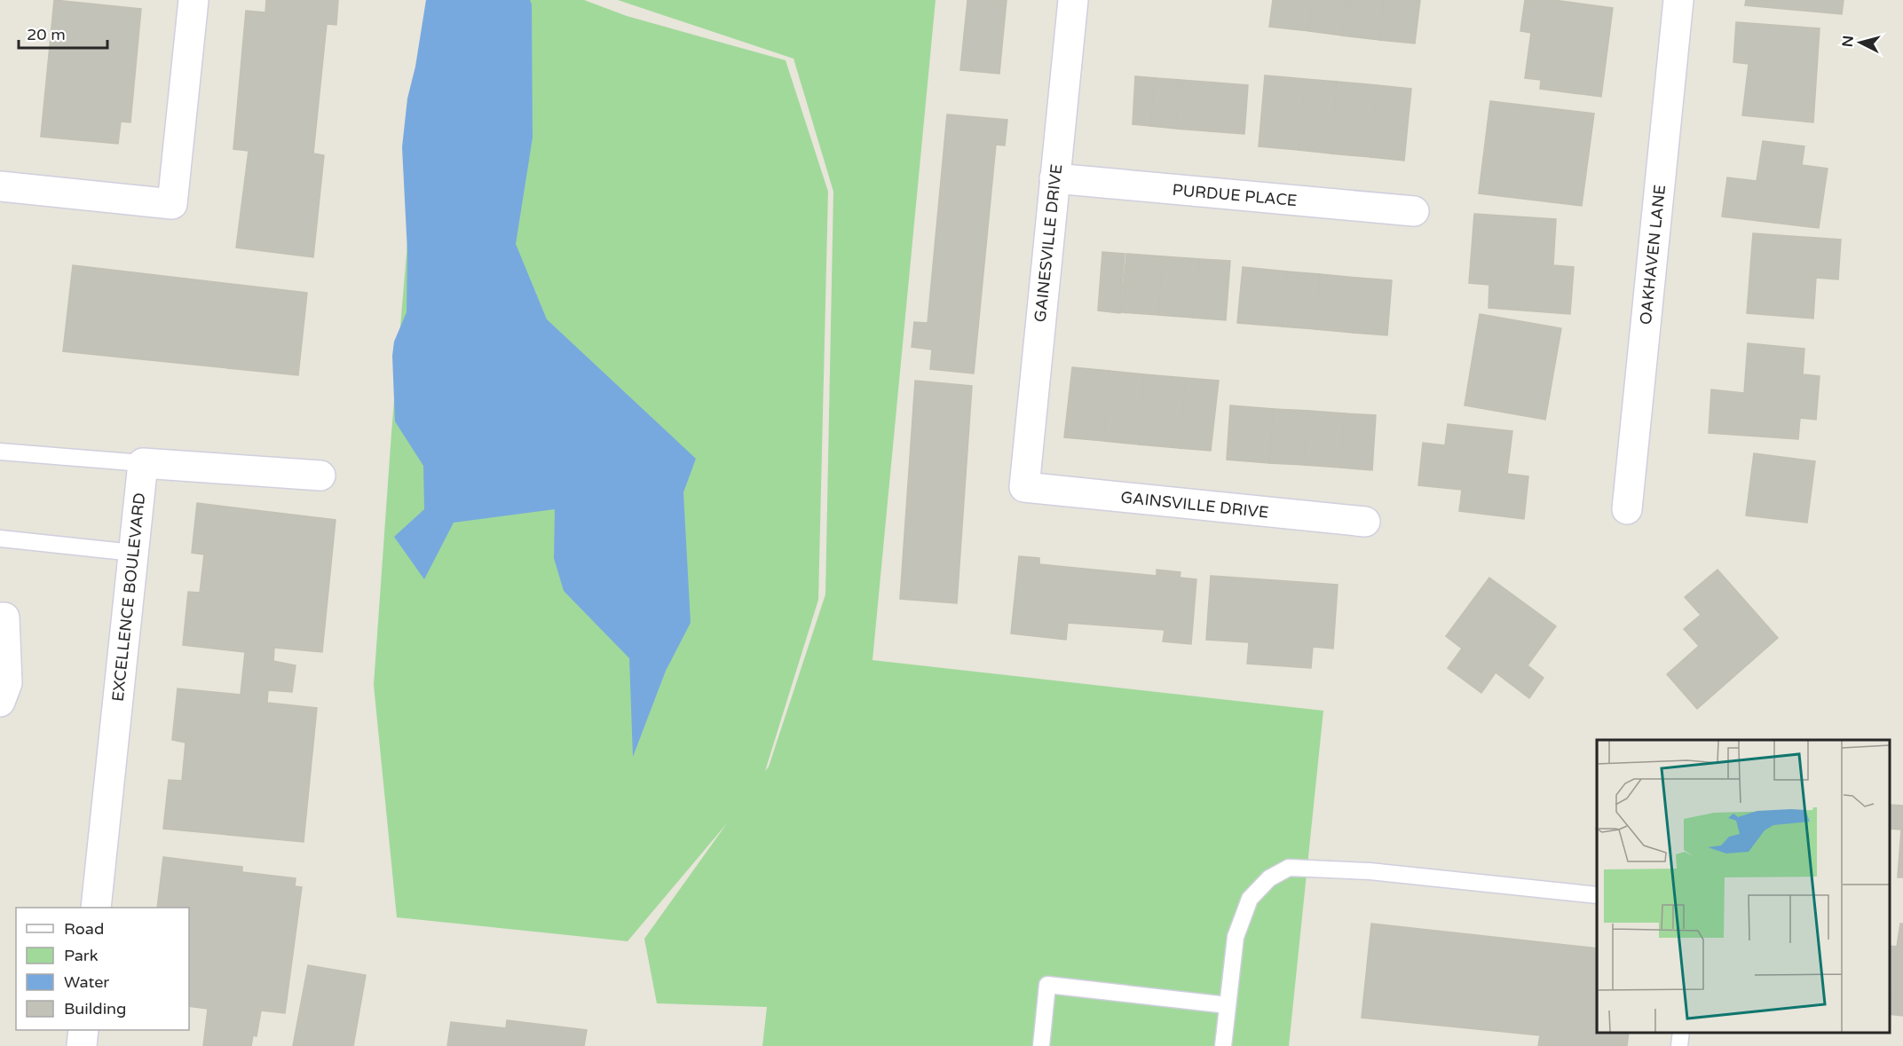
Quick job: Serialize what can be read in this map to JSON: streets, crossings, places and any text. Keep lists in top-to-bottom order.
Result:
{
  "streets": {
    "street": [
      "PURDUE PLACE",
      "GAINESVILLE DRIVE",
      "OAKHAVEN LANE",
      "GAINSVILLE DRIVE",
      "EXCELLENCE BOULEVARD"
    ]
  },
  "crossings": [
    ["PURDUE PLACE", "GAINESVILLE DRIVE"],
    ["GAINESVILLE DRIVE", "GAINSVILLE DRIVE"]
  ],
  "legend": [
    "Road",
    "Park",
    "Water",
    "Building"
  ],
  "scale_bar": "20 m",
  "north": "left"
}
